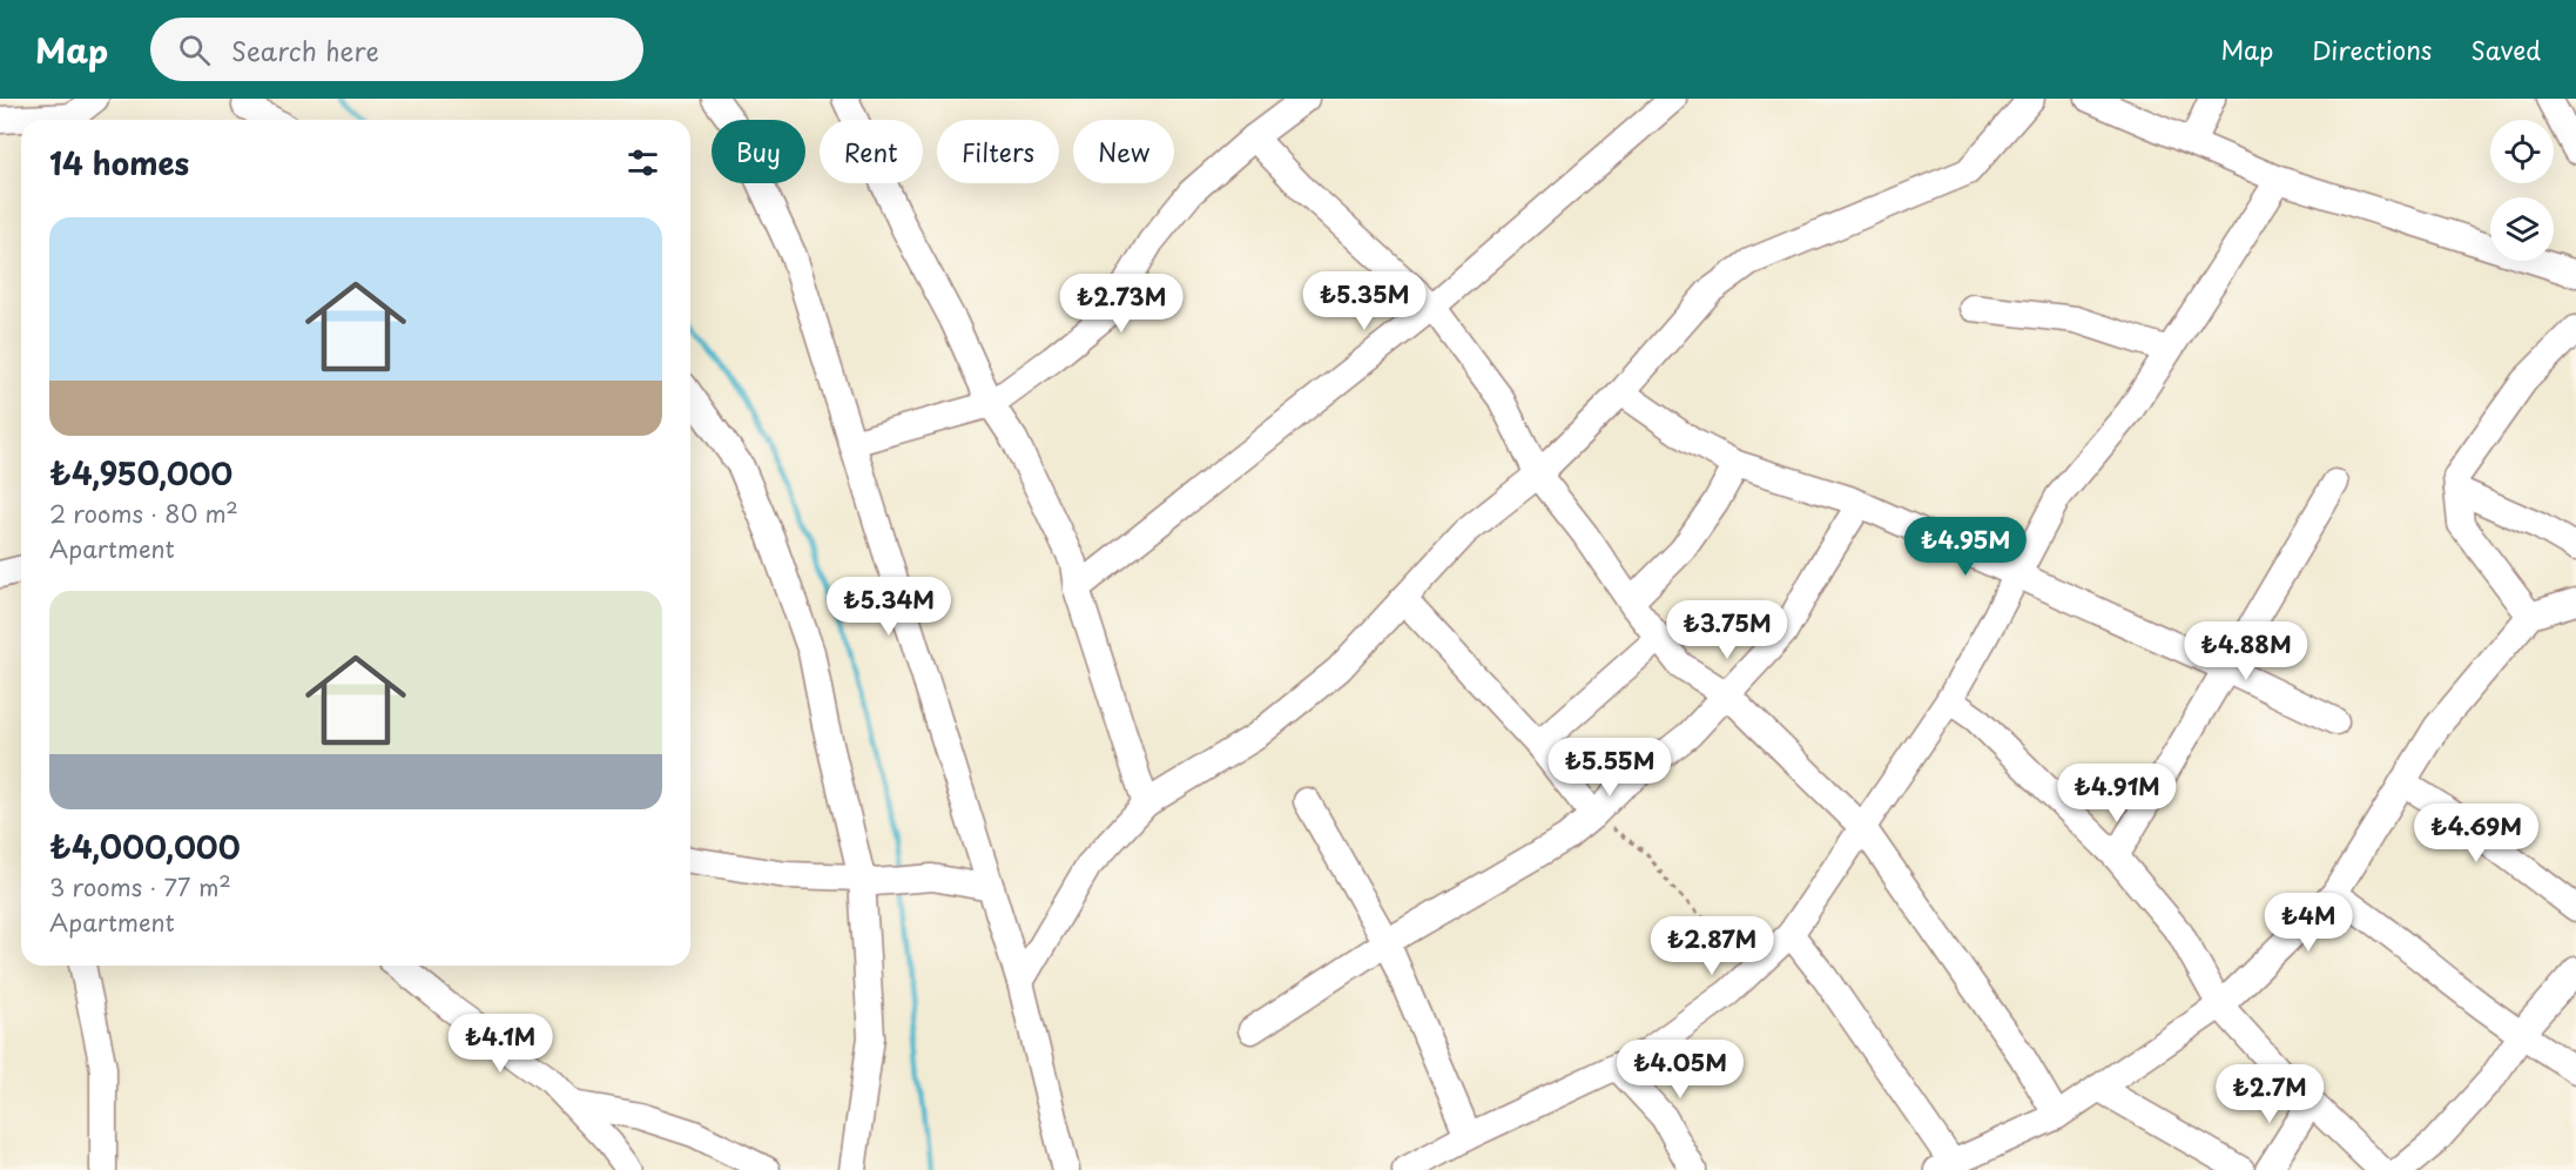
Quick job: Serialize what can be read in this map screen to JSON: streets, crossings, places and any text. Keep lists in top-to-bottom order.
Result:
{
  "page": {
    "header": "Map",
    "search": "Search here",
    "nav": ["Map", "Directions", "Saved"],
    "chip": [
      "Buy",
      "Rent",
      "Filters",
      "New"
    ],
    "heading": "14 homes",
    "list": [
      {
        "name": "₺4,950,000",
        "note": "2 rooms · 80 m² · Apartment"
      },
      {
        "name": "₺4,000,000",
        "note": "3 rooms · 77 m² · Apartment"
      }
    ],
    "price": [
      "₺5.35M",
      "₺2.73M",
      "₺4.95M",
      "₺5.34M",
      "₺3.75M",
      "₺4.88M",
      "₺5.55M",
      "₺4.91M",
      "₺4.69M",
      "₺4M",
      "₺2.87M",
      "₺4.1M",
      "₺4.05M",
      "₺2.7M"
    ]
  }
}
